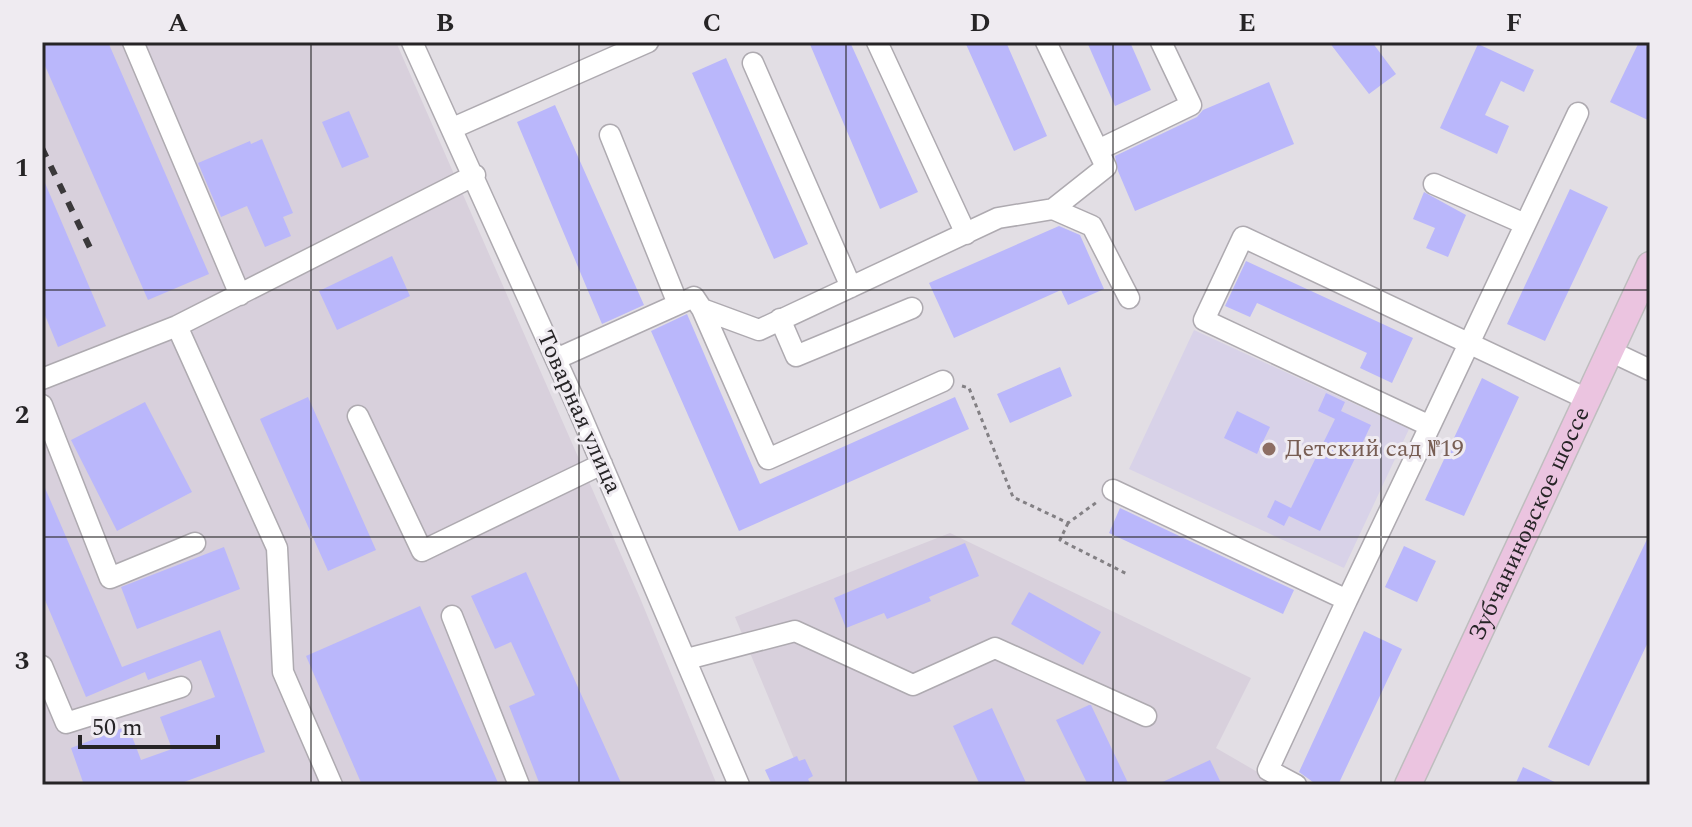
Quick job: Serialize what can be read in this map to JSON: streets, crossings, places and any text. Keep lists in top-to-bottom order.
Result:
{
  "streets": {
    "main road": ["Зубчаниновское шоссе"],
    "street": ["Товарная улица"]
  },
  "places": ["Детский сад №19"],
  "scale_bar": "50 m",
  "grid": {
    "columns": [
      "A",
      "B",
      "C",
      "D",
      "E",
      "F"
    ],
    "rows": ["1", "2", "3"]
  }
}
